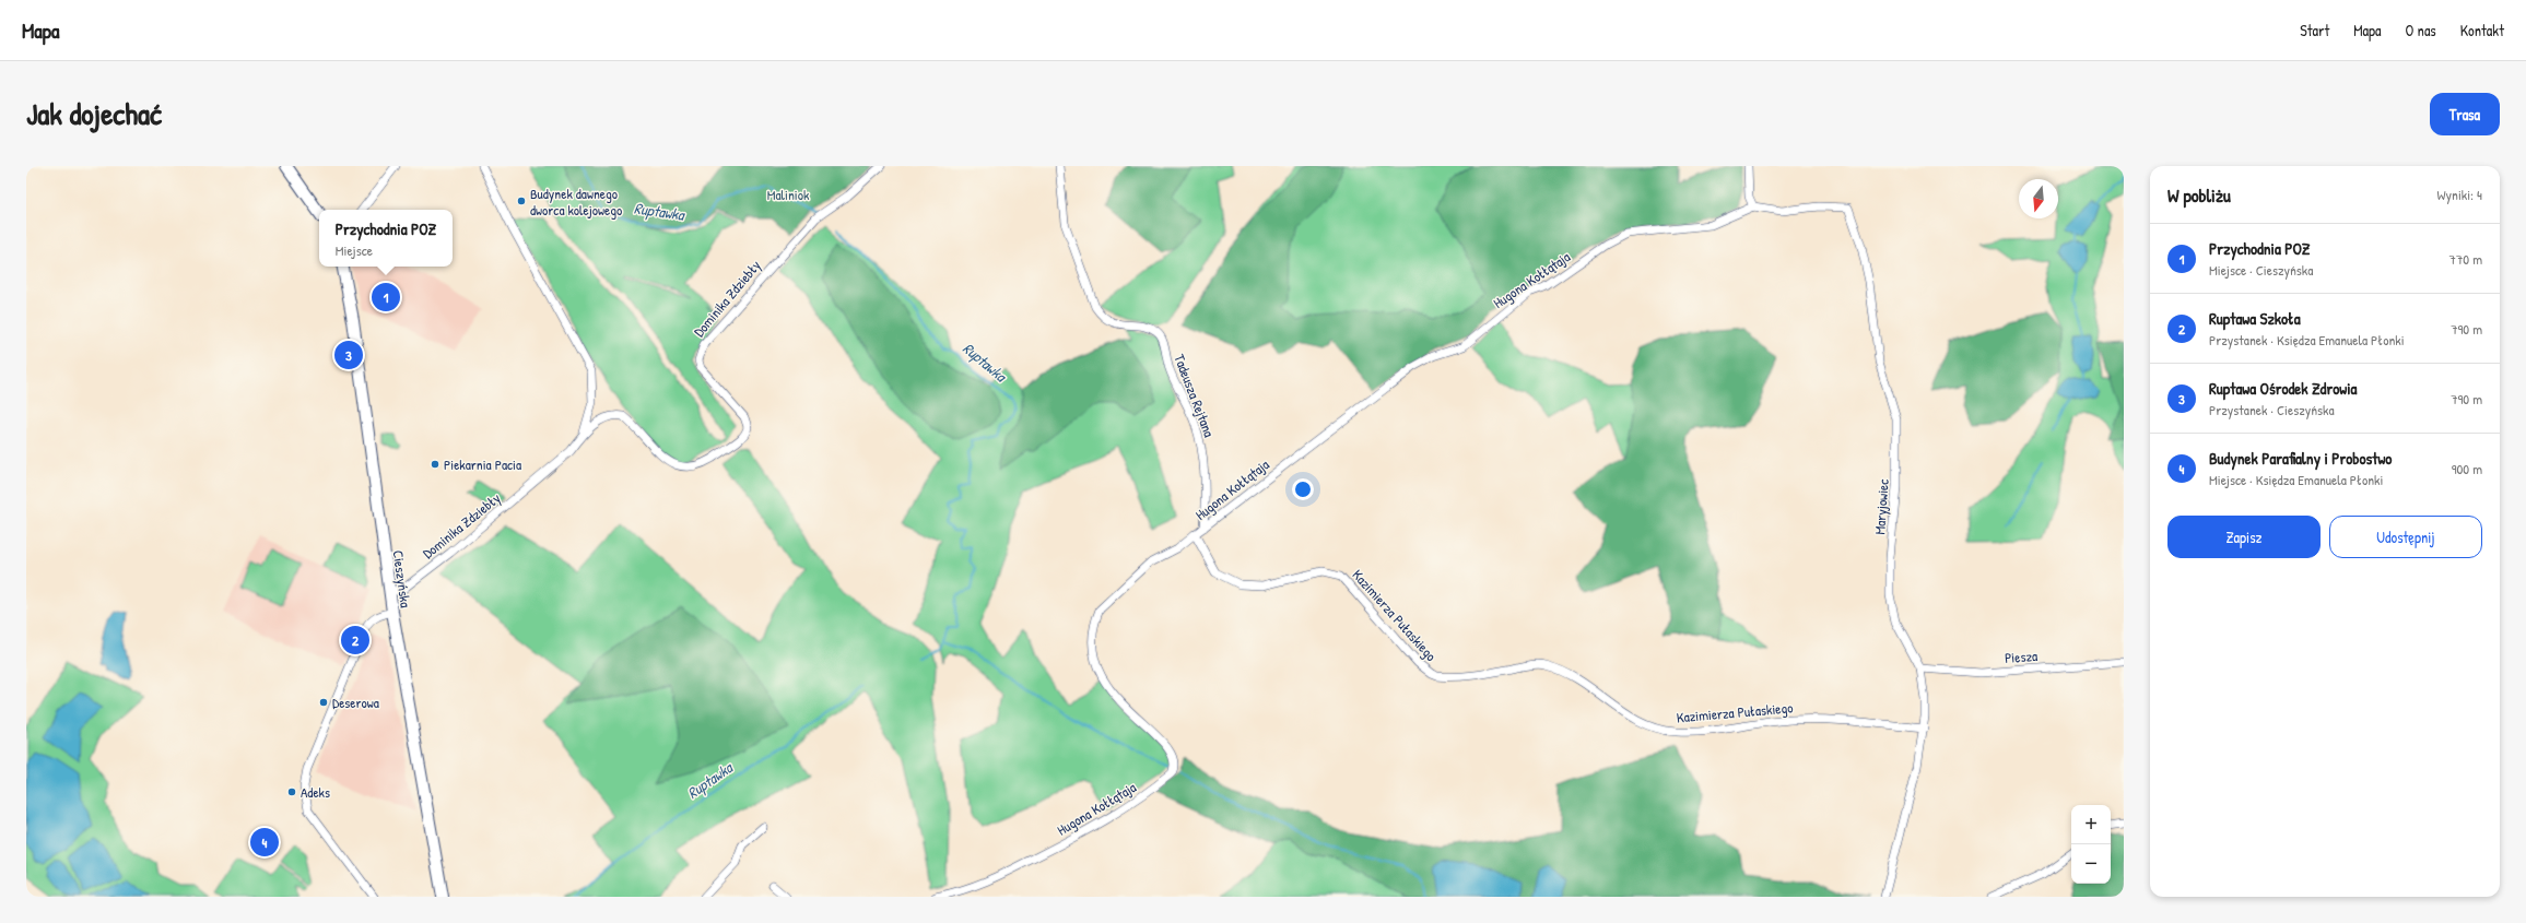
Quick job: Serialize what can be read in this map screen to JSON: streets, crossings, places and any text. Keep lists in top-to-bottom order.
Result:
{
  "streets": {
    "main road": ["Cieszyńska"],
    "street": [
      "Hugona Kołłątaja",
      "Dominika Zdziebły",
      "Tadeusza Rejtana",
      "Maryjowiec",
      "Kazimierza Pułaskiego",
      "Piesza"
    ]
  },
  "crossings": [
    ["Hugona Kołłątaja", "Tadeusza Rejtana"],
    ["Hugona Kołłątaja", "Maryjowiec"],
    ["Hugona Kołłątaja", "Kazimierza Pułaskiego"],
    ["Dominika Zdziebły", "Cieszyńska"],
    ["Maryjowiec", "Kazimierza Pułaskiego"],
    ["Maryjowiec", "Piesza"]
  ],
  "water": ["Ruptawka"],
  "parks": ["Maliniok"],
  "places": [
    "Budynek dawnego dworca kolejowego",
    "Piekarnia Pacia",
    "Deserowa",
    "Adeks"
  ],
  "north": "bottom",
  "page": {
    "header": "Mapa",
    "nav": [
      "Start",
      "Mapa",
      "O nas",
      "Kontakt"
    ],
    "title": "Jak dojechać",
    "buttons": [
      "Trasa",
      ["Zapisz", "Udostępnij"]
    ],
    "heading": ["W pobliżu", "Wyniki: 4"],
    "popup": ["Przychodnia POZ", "Miejsce"],
    "list": [
      {
        "mark": "1",
        "name": "Przychodnia POZ",
        "note": "Miejsce · Cieszyńska",
        "value": "770 m"
      },
      {
        "mark": "2",
        "name": "Ruptawa Szkoła",
        "note": "Przystanek · Księdza Emanuela Płonki",
        "value": "790 m"
      },
      {
        "mark": "3",
        "name": "Ruptawa Ośrodek Zdrowia",
        "note": "Przystanek · Cieszyńska",
        "value": "790 m"
      },
      {
        "mark": "4",
        "name": "Budynek Parafialny i Probostwo",
        "note": "Miejsce · Księdza Emanuela Płonki",
        "value": "900 m"
      }
    ],
    "pins": [
      "1",
      "3",
      "2",
      "4"
    ],
    "map_buttons": ["+", "−"]
  }
}
